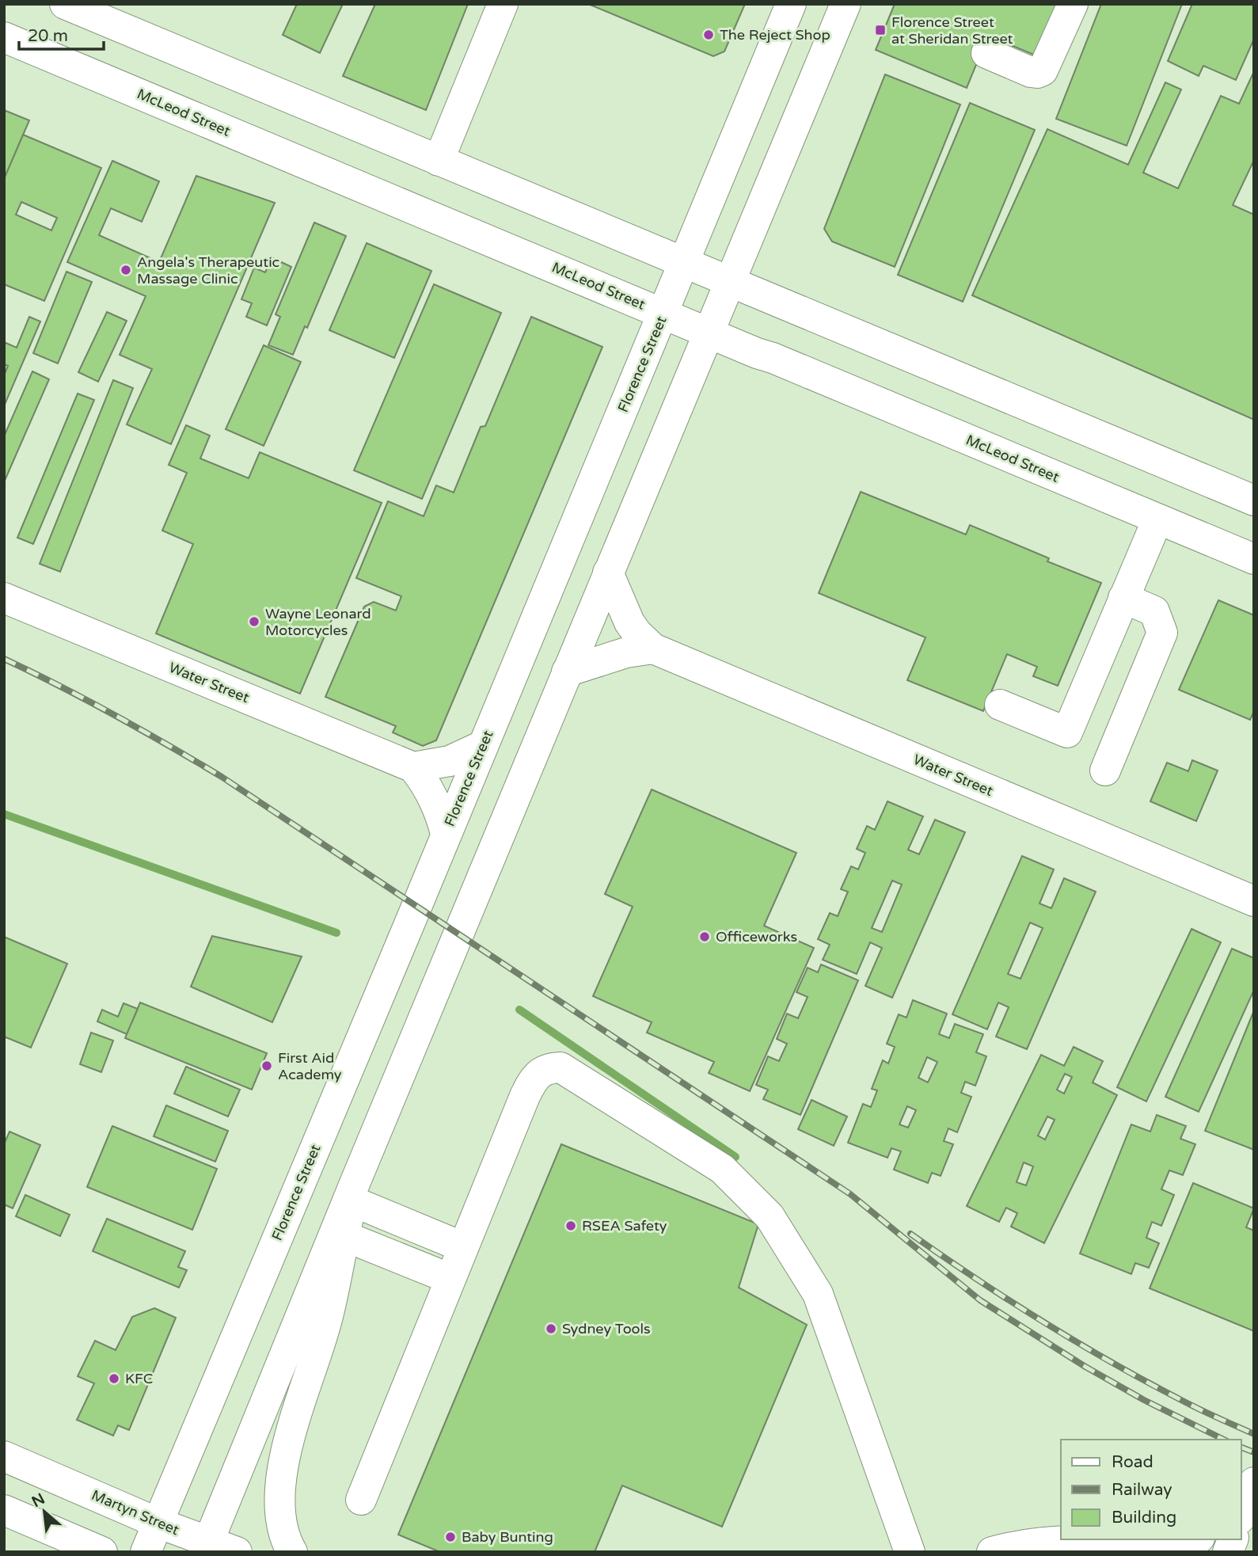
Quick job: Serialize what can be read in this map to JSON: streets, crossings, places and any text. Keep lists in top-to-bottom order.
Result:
{
  "streets": {
    "street": [
      "McLeod Street",
      "Florence Street",
      "Water Street",
      "Martyn Street"
    ]
  },
  "crossings": [
    ["McLeod Street", "Florence Street"],
    ["Florence Street", "Martyn Street"]
  ],
  "places": {
    "transit": ["Florence Street at Sheridan Street"],
    "other": [
      "The Reject Shop",
      "Angela's Therapeutic Massage Clinic",
      "Wayne Leonard Motorcycles",
      "Officeworks",
      "First Aid Academy",
      "RSEA Safety",
      "Sydney Tools",
      "KFC",
      "Baby Bunting"
    ]
  },
  "legend": ["Road", "Railway", "Building"],
  "scale_bar": "20 m",
  "north": "top left"
}
